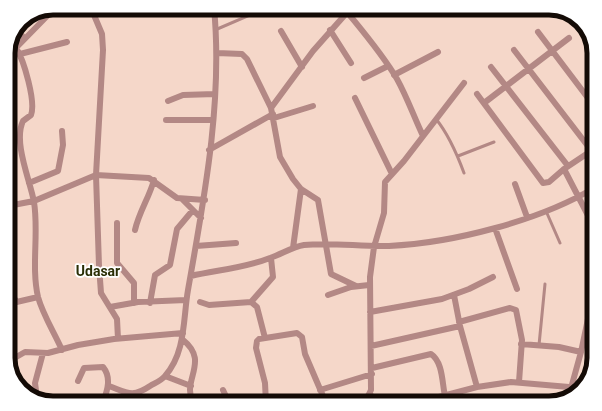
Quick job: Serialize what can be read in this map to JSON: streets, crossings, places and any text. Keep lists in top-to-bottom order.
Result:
{
  "districts": ["Udasar"]
}
